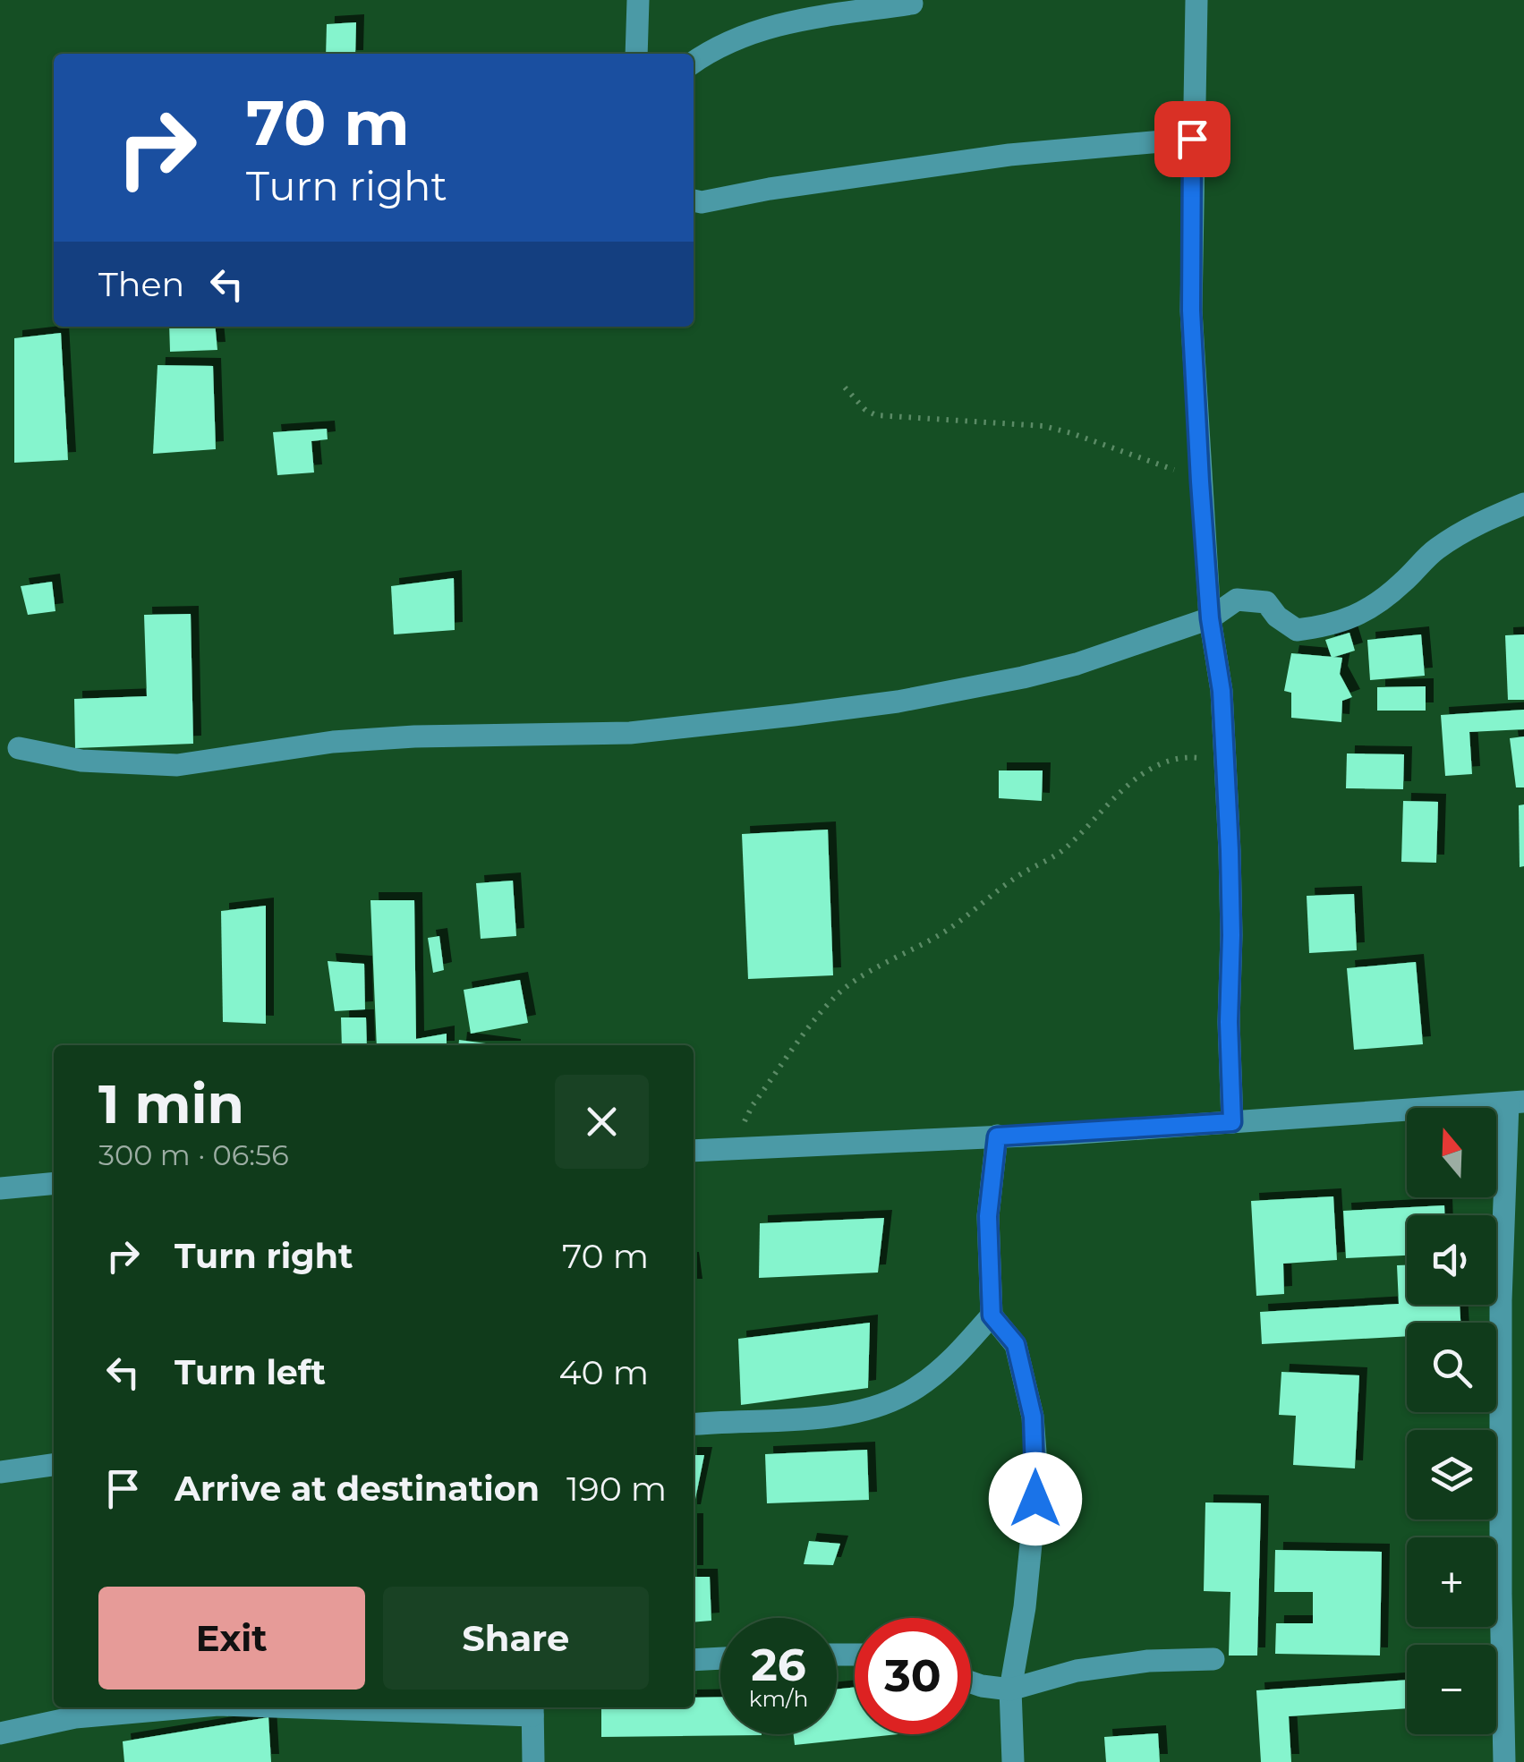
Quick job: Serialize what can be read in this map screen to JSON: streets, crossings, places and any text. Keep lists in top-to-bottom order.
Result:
{
  "north": "top",
  "page": {
    "turn": ["70 m", "Turn right"],
    "then": "Then",
    "heading": ["1 min", "300 m · 06:56"],
    "map_buttons": ["+", "−"],
    "list": [
      {
        "name": "Turn right",
        "value": "70 m"
      },
      {
        "name": "Turn left",
        "value": "40 m"
      },
      {
        "name": "Arrive at destination",
        "value": "190 m"
      }
    ],
    "buttons": ["Exit", "Share"],
    "speed": "26 km/h",
    "limit": "30"
  }
}
